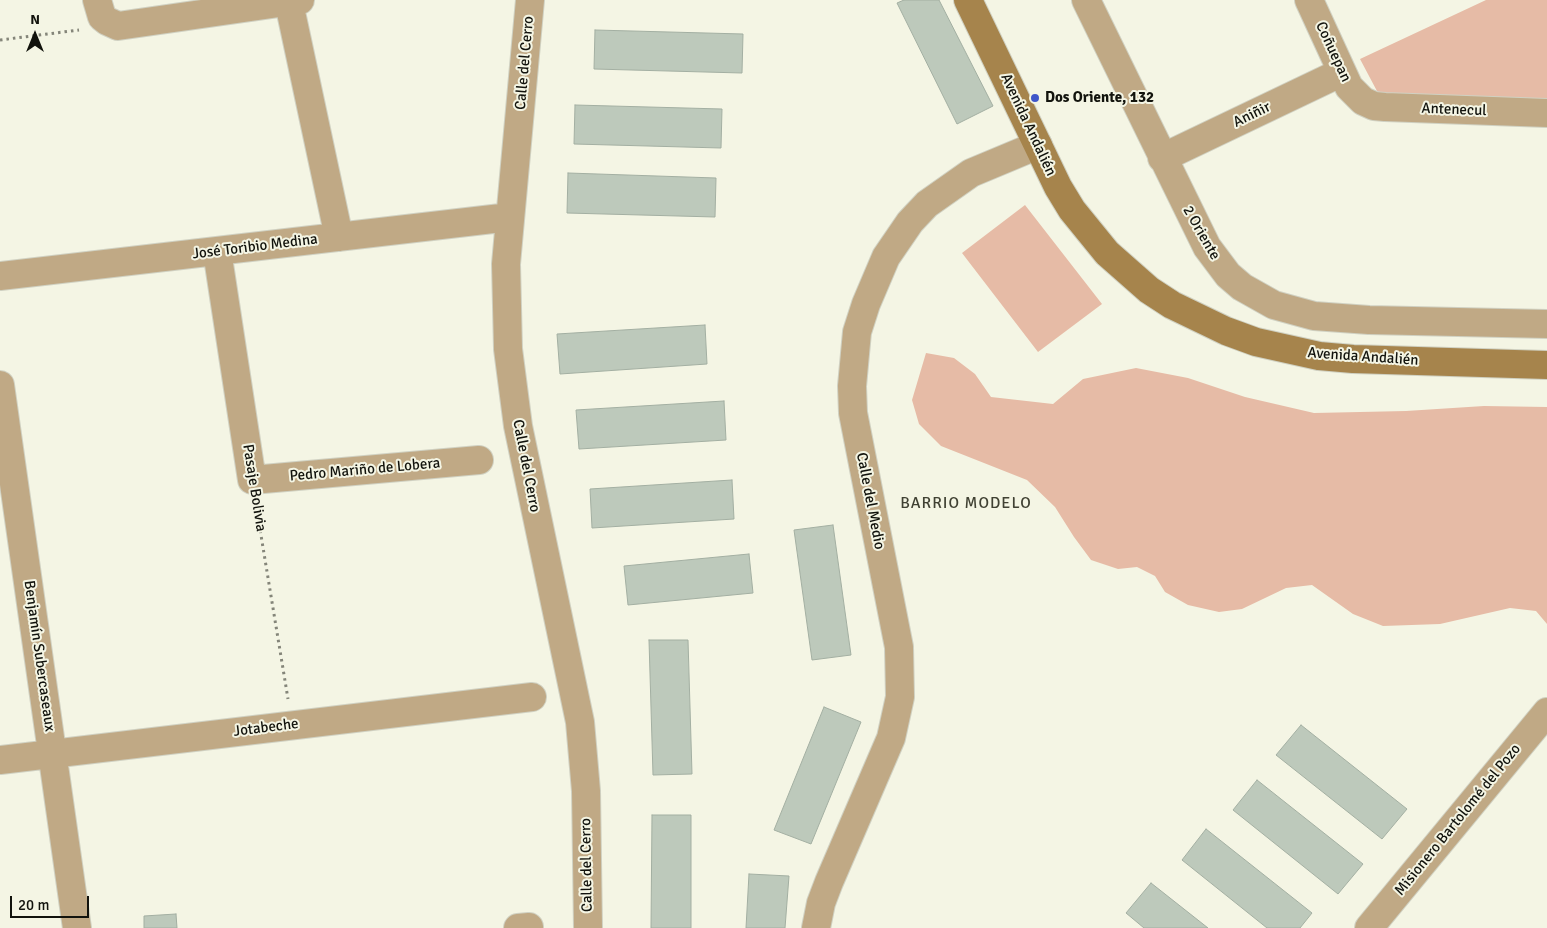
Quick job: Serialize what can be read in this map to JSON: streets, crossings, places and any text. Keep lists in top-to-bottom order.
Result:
{
  "streets": {
    "main road": ["Avenida Andalién"],
    "street": [
      "Coñuepan",
      "Calle del Cerro",
      "Antenecul",
      "Aniñir",
      "2 Oriente",
      "José Toribio Medina",
      "Pedro Mariño de Lobera",
      "Pasaje Bolivia",
      "Calle del Medio",
      "Benjamín Subercaseaux",
      "Jotabeche",
      "Misionero Bartolomé del Pozo"
    ]
  },
  "crossings": [
    ["Coñuepan", "Antenecul"],
    ["Coñuepan", "Aniñir"],
    ["Calle del Cerro", "José Toribio Medina"],
    ["Aniñir", "2 Oriente"],
    ["Avenida Andalién", "Calle del Medio"],
    ["José Toribio Medina", "Pasaje Bolivia"],
    ["Pedro Mariño de Lobera", "Pasaje Bolivia"],
    ["Pasaje Bolivia", "Jotabeche"],
    ["Benjamín Subercaseaux", "Jotabeche"]
  ],
  "districts": ["BARRIO MODELO"],
  "places": ["Dos Oriente, 132"],
  "scale_bar": "20 m",
  "north": "top"
}
